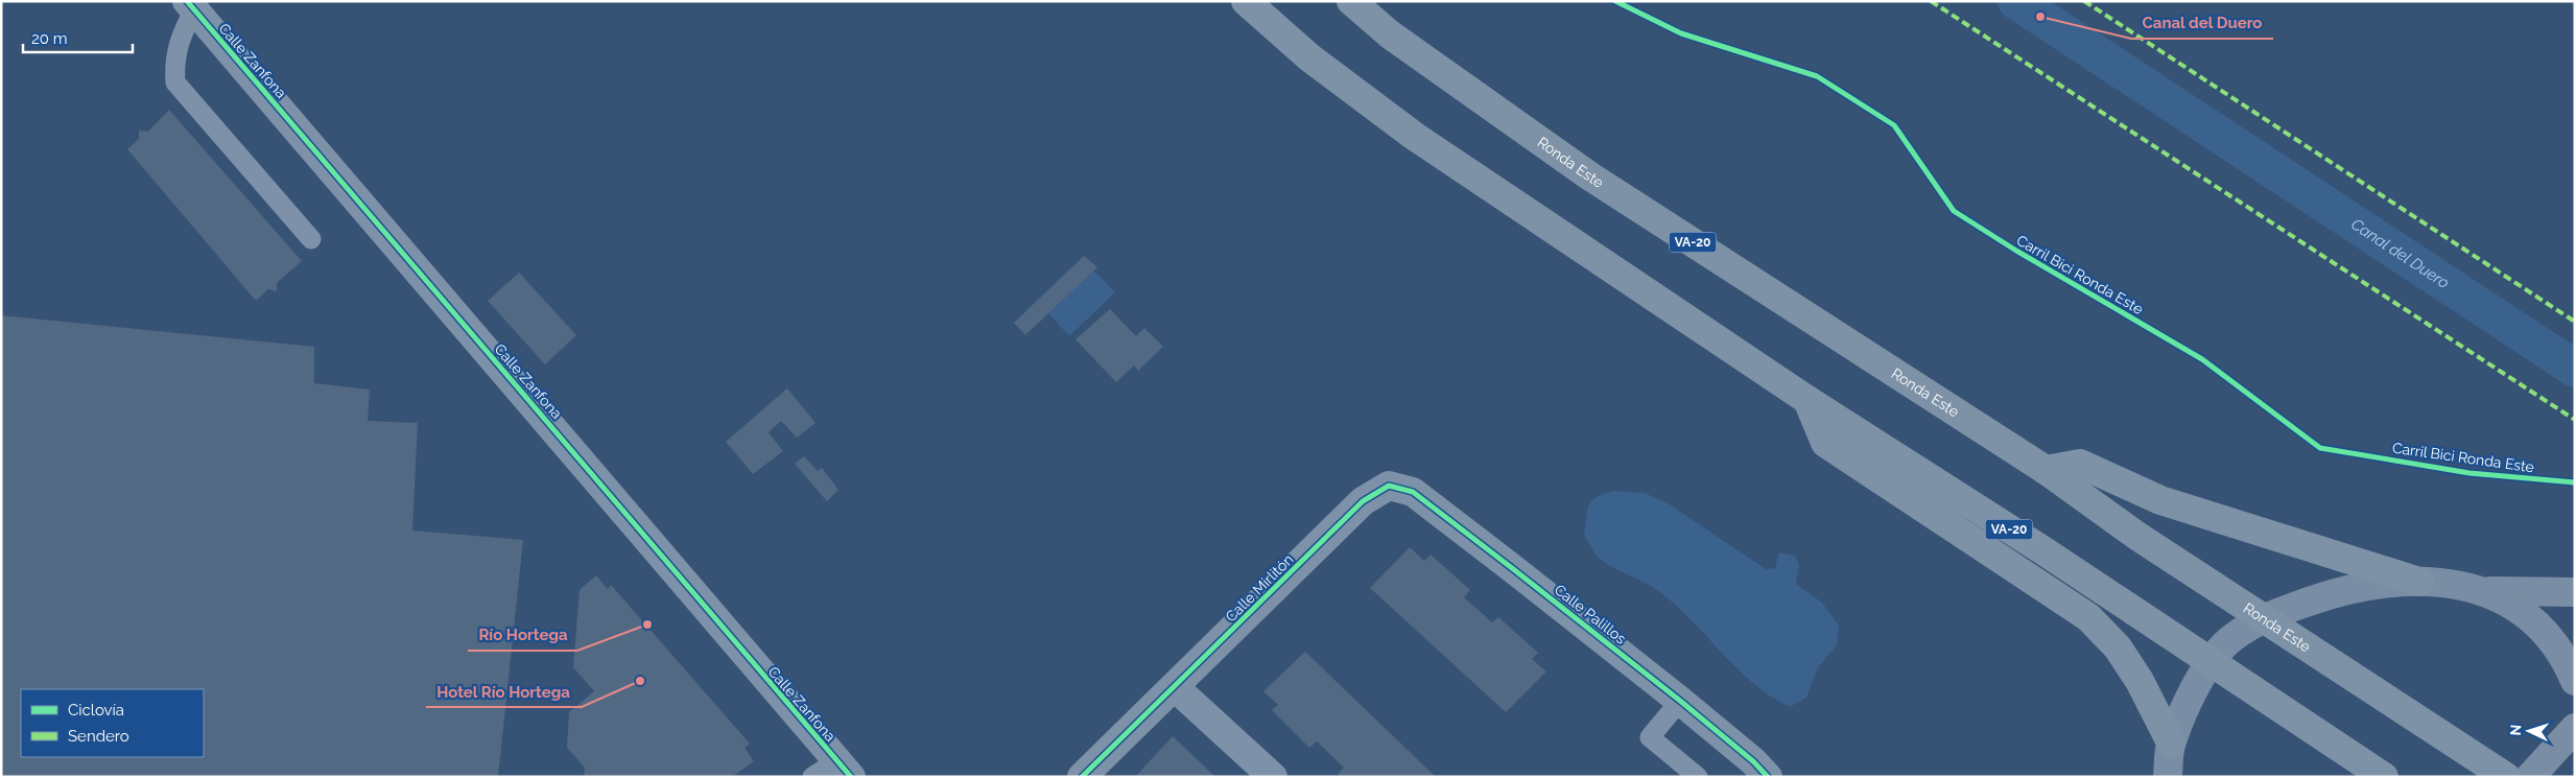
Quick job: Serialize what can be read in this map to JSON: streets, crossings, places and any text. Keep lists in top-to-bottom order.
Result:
{
  "streets": {
    "highway": ["Ronda Este", "VA-20"],
    "street": ["Calle Zanfona", "Calle Mirlitón", "Calle Palillos"],
    "cycle path": ["Carril Bici Ronda Este"]
  },
  "crossings": [
    ["Calle Mirlitón", "Calle Palillos"]
  ],
  "water": ["Canal del Duero"],
  "places": ["Canal del Duero", "Río Hortega", "Hotel Río Hortega"],
  "legend": ["Ciclovía", "Sendero"],
  "scale_bar": "20 m",
  "north": "left"
}
